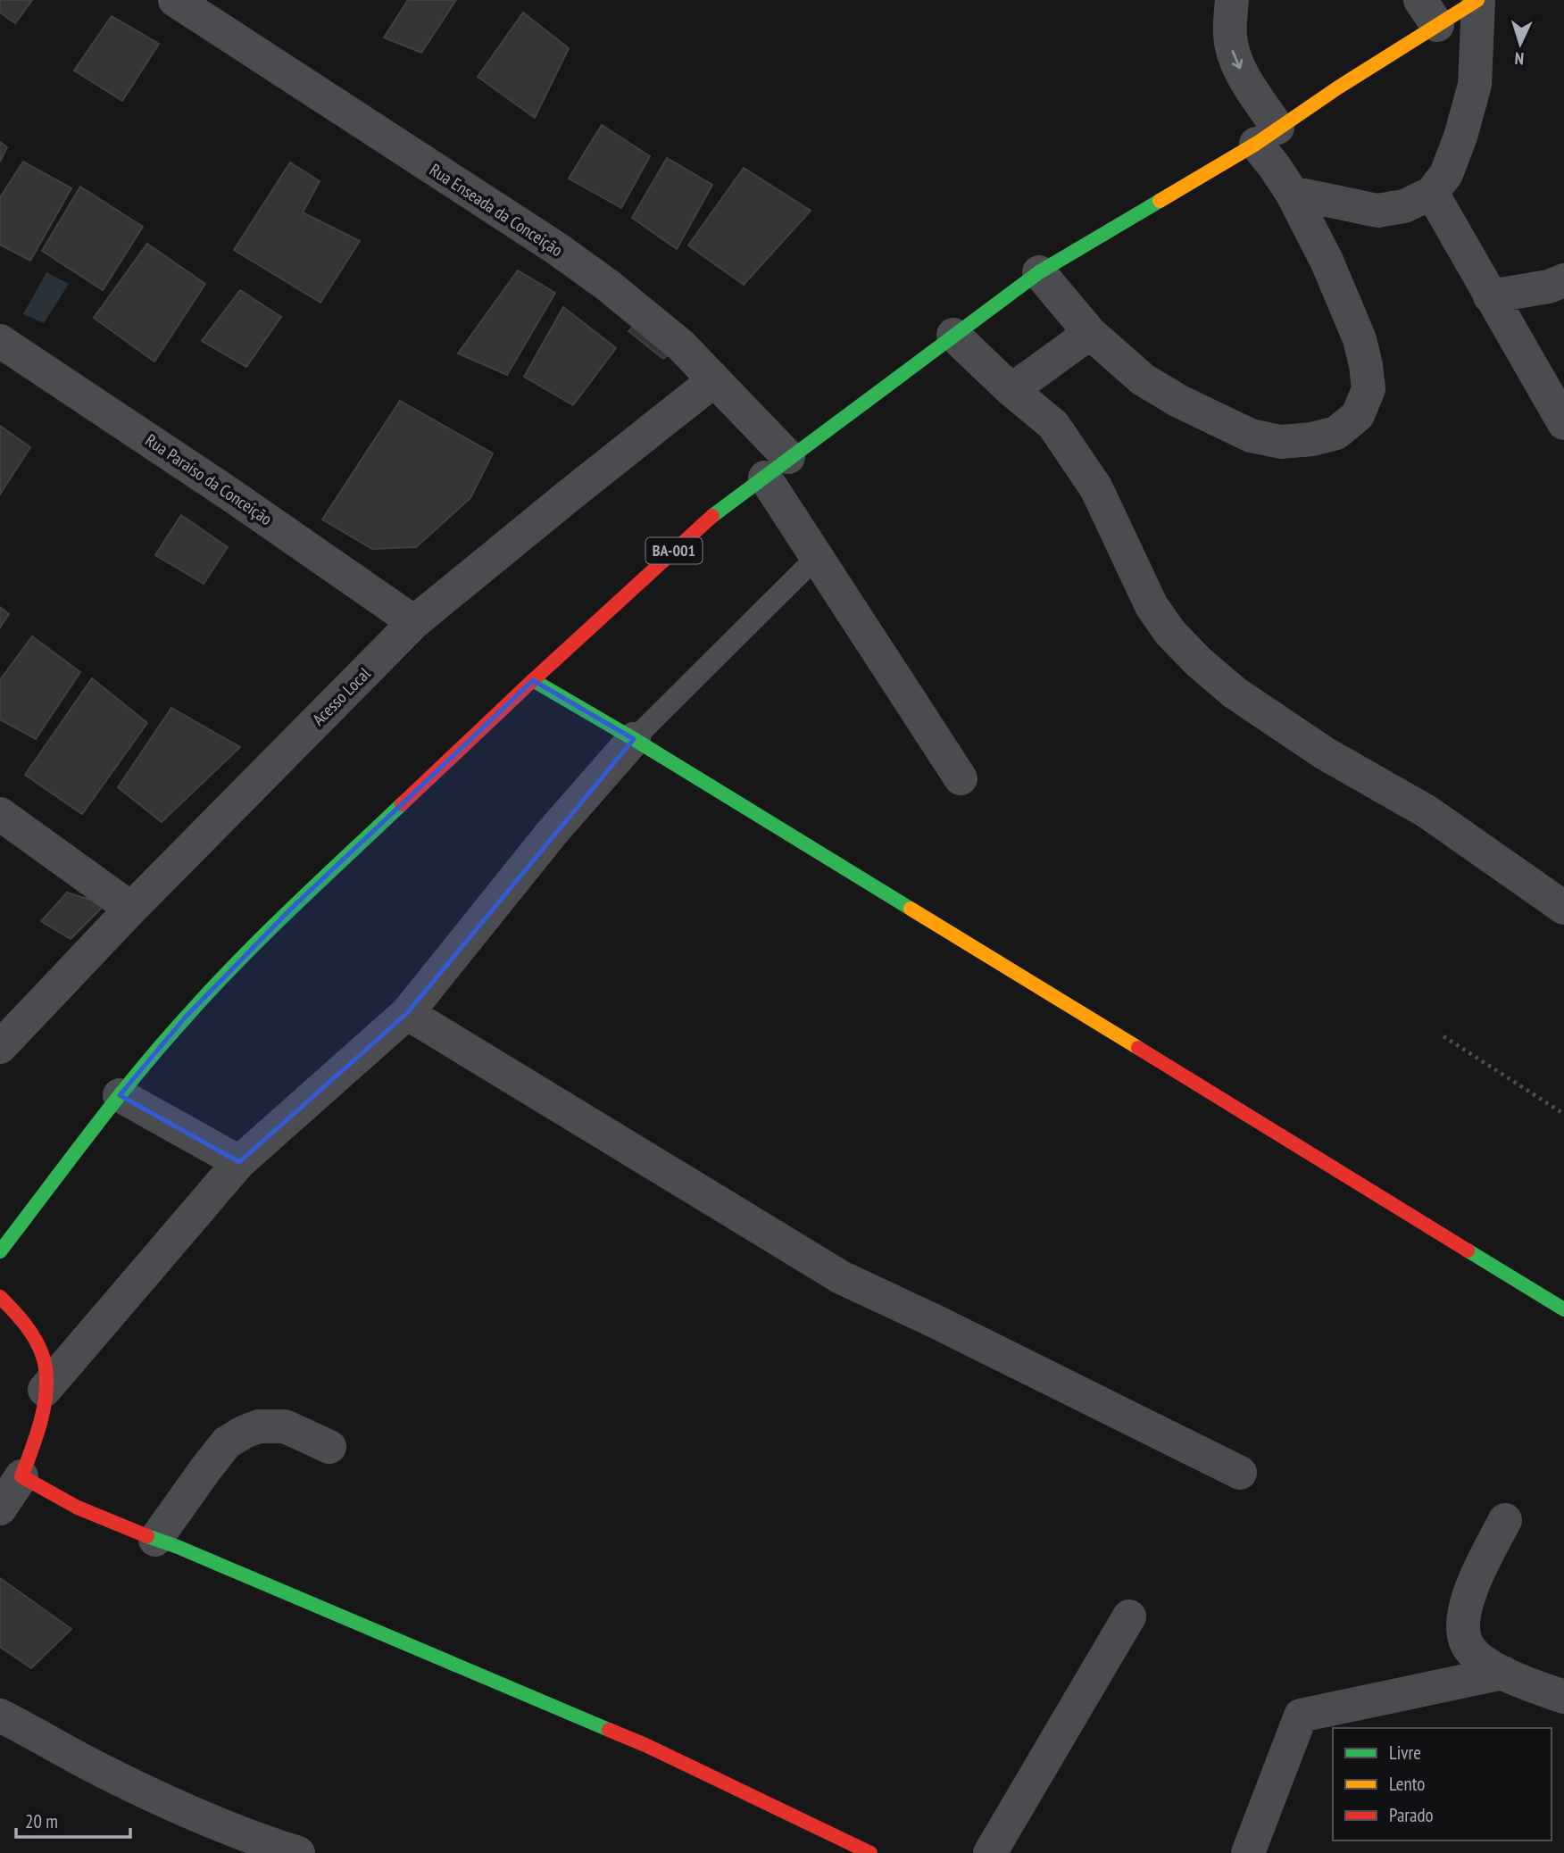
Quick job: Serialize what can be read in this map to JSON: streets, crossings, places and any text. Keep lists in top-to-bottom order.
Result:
{
  "streets": {
    "street": [
      "Rua Enseada da Conceição",
      "Rua Paraíso da Conceição",
      "BA-001",
      "Acesso Local"
    ]
  },
  "crossings": [
    ["Rua Enseada da Conceição", "BA-001"],
    ["Rua Enseada da Conceição", "Acesso Local"],
    ["Rua Paraíso da Conceição", "Acesso Local"]
  ],
  "legend": ["Livre", "Lento", "Parado"],
  "scale_bar": "20 m",
  "north": "bottom"
}
